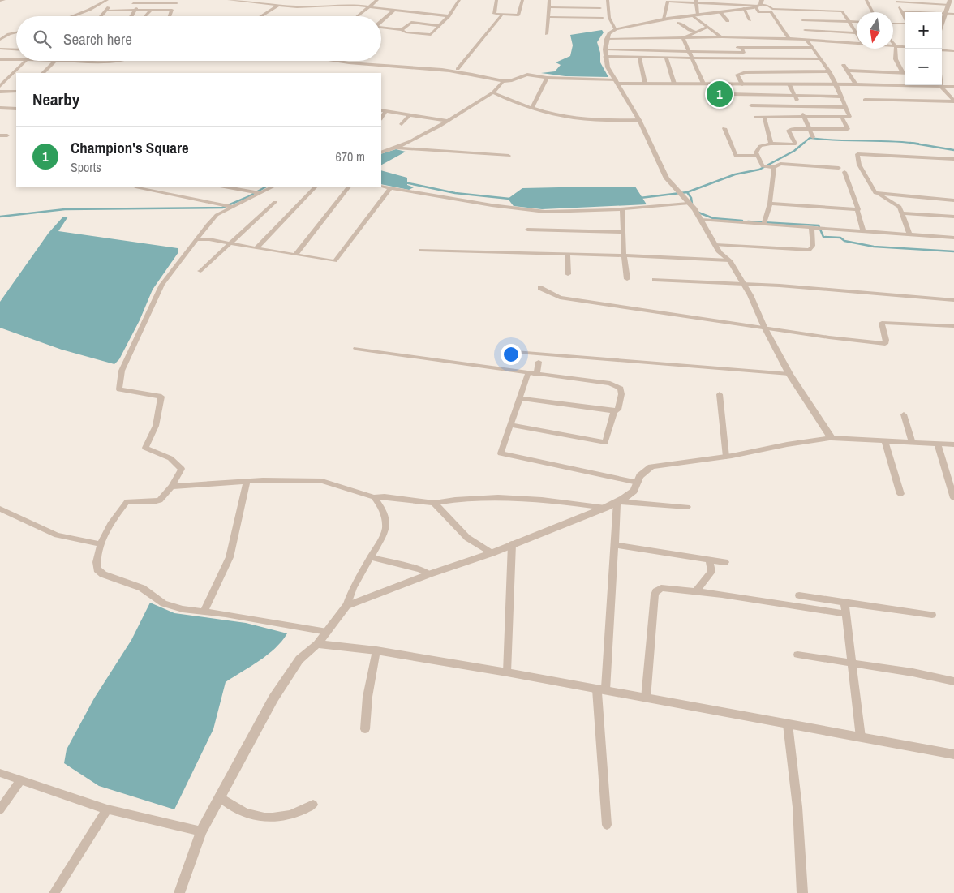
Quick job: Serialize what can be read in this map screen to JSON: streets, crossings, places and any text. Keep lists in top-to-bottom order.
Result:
{
  "north": "bottom",
  "page": {
    "map_buttons": ["+", "−"],
    "search": "Search here",
    "heading": "Nearby",
    "pins": "1",
    "list": [
      {
        "mark": "1",
        "name": "Champion's Square",
        "note": "Sports",
        "value": "670 m"
      }
    ]
  }
}
